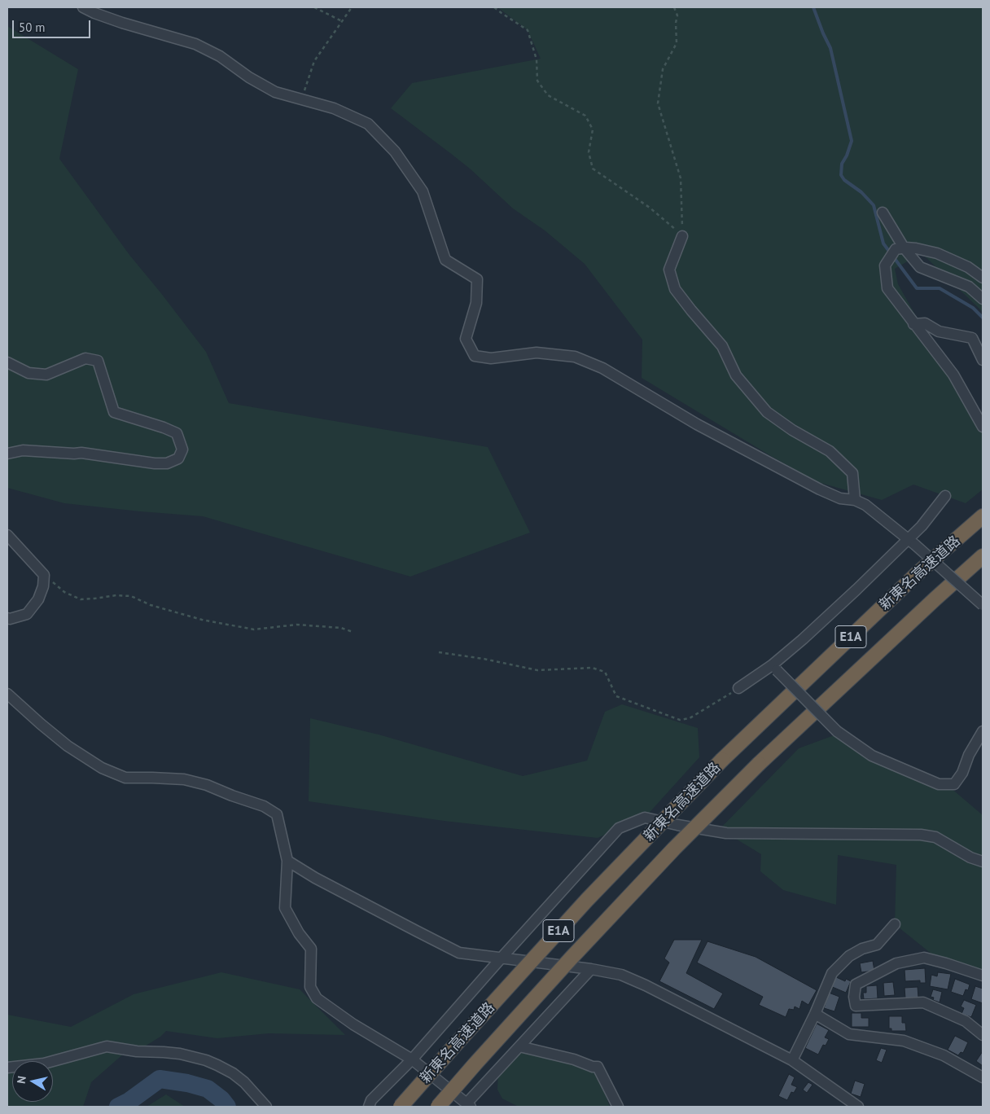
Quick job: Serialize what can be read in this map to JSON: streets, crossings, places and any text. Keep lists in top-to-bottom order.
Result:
{
  "streets": {
    "highway": ["新東名高速道路", "E1A"]
  },
  "scale_bar": "50 m",
  "north": "left"
}
